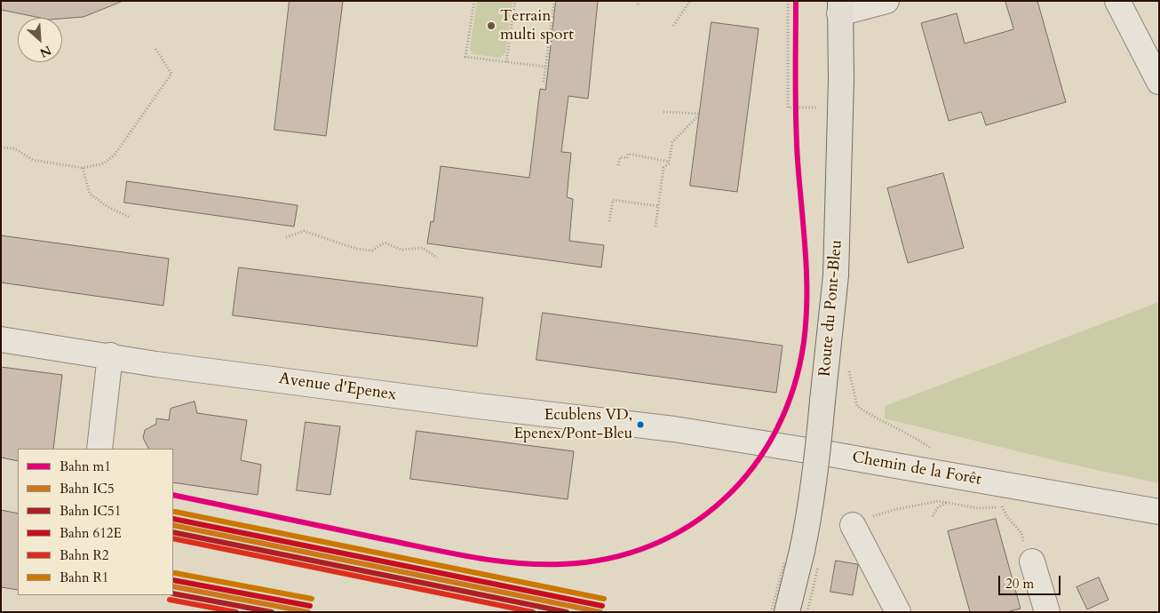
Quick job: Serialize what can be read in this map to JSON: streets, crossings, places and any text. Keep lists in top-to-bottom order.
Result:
{
  "streets": {
    "main road": ["Route du Pont-Bleu"],
    "street": ["Avenue d'Epenex", "Chemin de la Forêt"]
  },
  "crossings": [
    ["Avenue d'Epenex", "Chemin de la Forêt"]
  ],
  "places": ["Terrain multi sport", "Ecublens VD, Epenex/Pont-Bleu"],
  "lines": [
    "rail line m1",
    "rail line R1",
    "rail line 612E",
    "rail line IC5",
    "rail line IC51",
    "rail line R2"
  ],
  "legend": [
    "Bahn m1",
    "Bahn IC5",
    "Bahn IC51",
    "Bahn 612E",
    "Bahn R2",
    "Bahn R1"
  ],
  "scale_bar": "20 m",
  "north": "bottom right"
}
